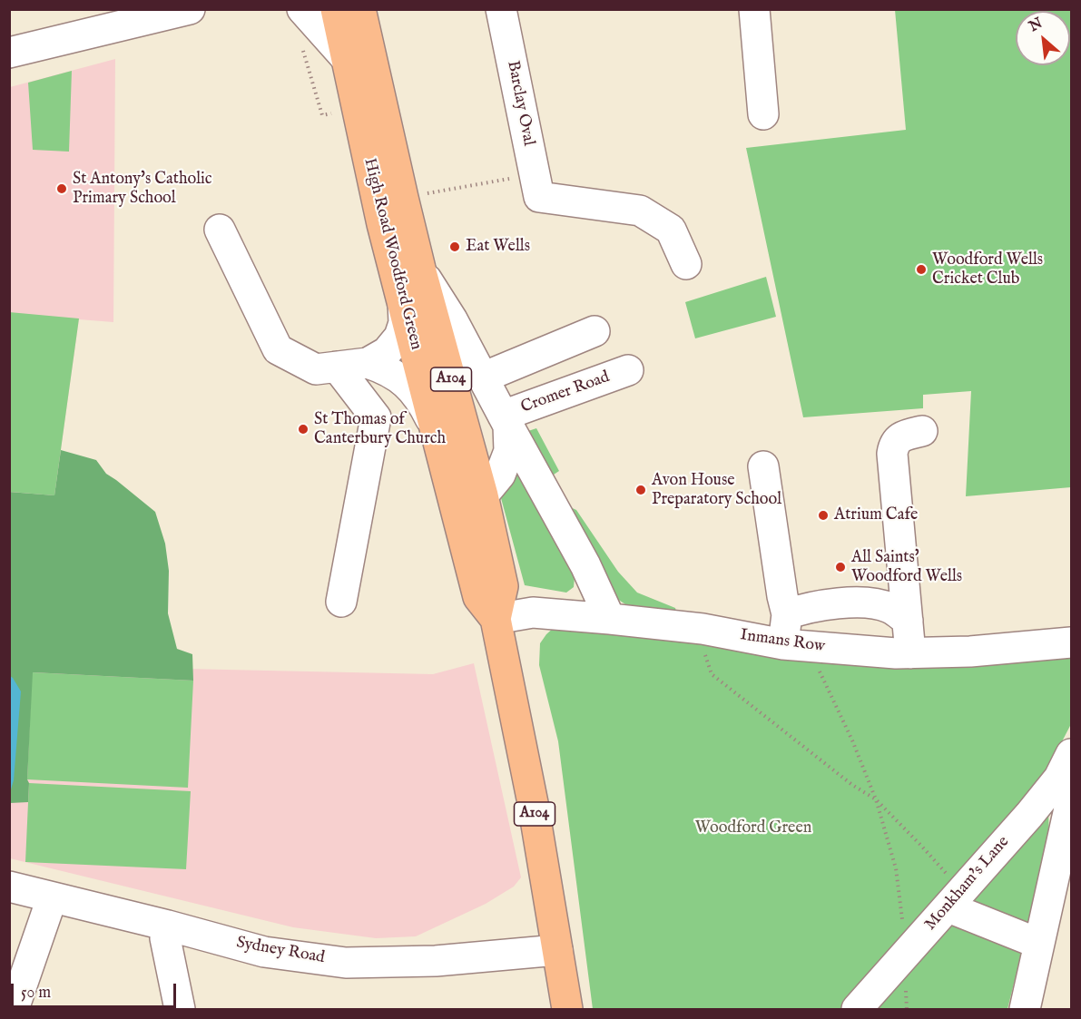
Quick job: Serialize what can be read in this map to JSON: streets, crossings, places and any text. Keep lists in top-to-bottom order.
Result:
{
  "streets": {
    "main road": ["High Road Woodford Green", "A104"],
    "street": [
      "Barclay Oval",
      "Cromer Road",
      "Inmans Row",
      "Monkham's Lane",
      "Sydney Road"
    ]
  },
  "crossings": [
    ["High Road Woodford Green", "Inmans Row"],
    ["High Road Woodford Green", "Sydney Road"]
  ],
  "parks": ["Woodford Green"],
  "places": [
    "St Antony's Catholic Primary School",
    "Eat Wells",
    "Woodford Wells Cricket Club",
    "St Thomas of Canterbury Church",
    "Avon House Preparatory School",
    "Atrium Cafe",
    "All Saints' Woodford Wells"
  ],
  "scale_bar": "50 m",
  "north": "top left"
}
